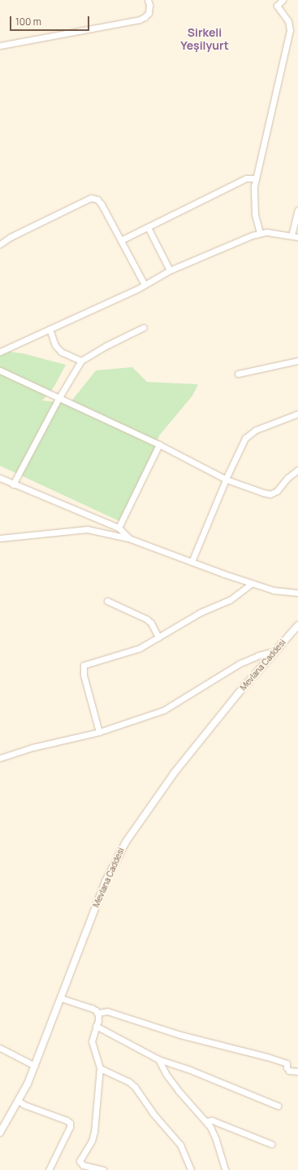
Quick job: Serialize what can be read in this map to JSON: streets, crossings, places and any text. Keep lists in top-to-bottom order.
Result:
{
  "streets": {
    "street": ["Mevlana Caddesi"]
  },
  "districts": ["Sirkeli Yeşilyurt"],
  "scale_bar": "100 m"
}
